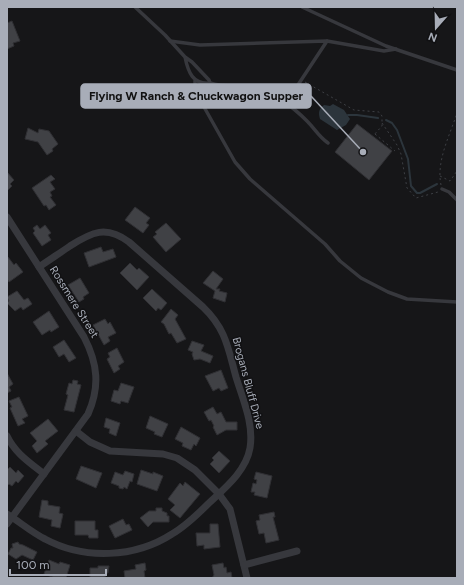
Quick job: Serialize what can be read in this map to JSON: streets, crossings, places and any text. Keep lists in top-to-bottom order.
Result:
{
  "streets": {
    "street": ["Rossmere Street", "Brogans Bluff Drive"]
  },
  "crossings": [
    ["Rossmere Street", "Brogans Bluff Drive"]
  ],
  "places": ["Flying W Ranch & Chuckwagon Supper"],
  "scale_bar": "100 m",
  "north": "bottom"
}
